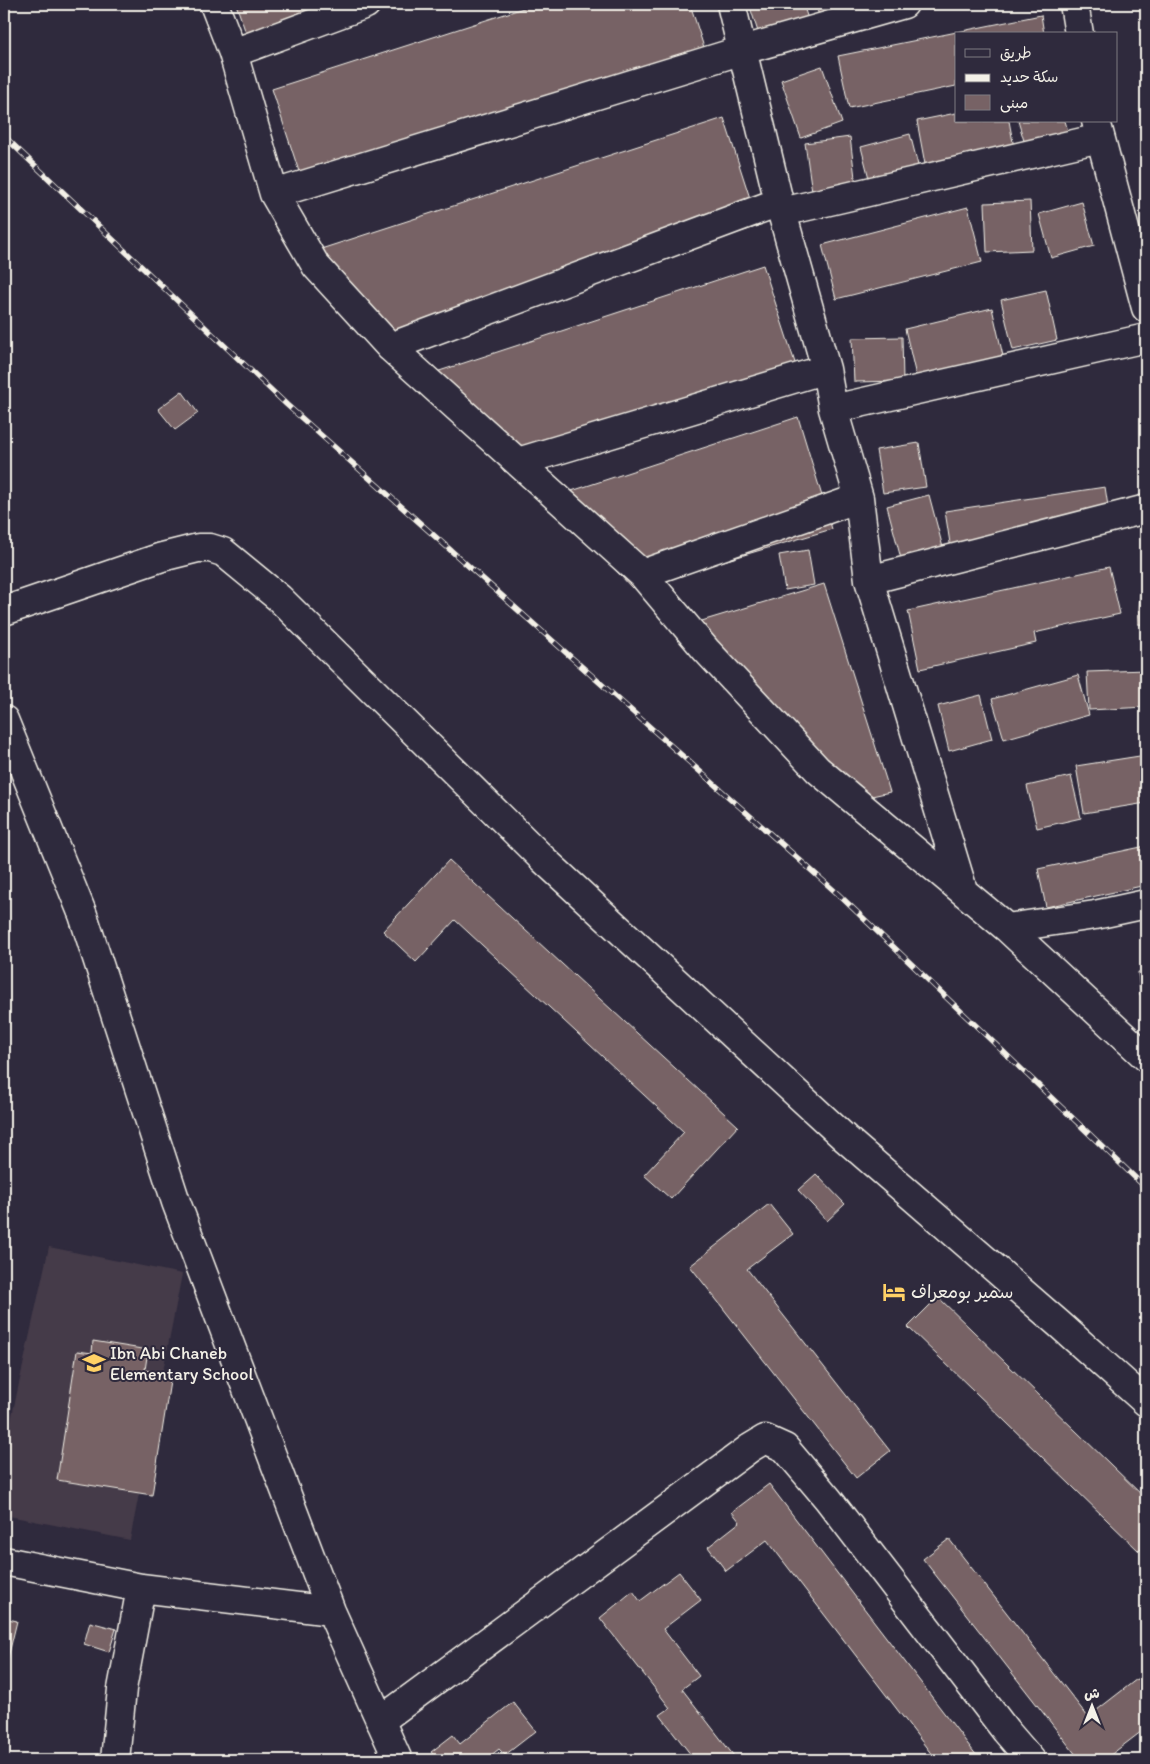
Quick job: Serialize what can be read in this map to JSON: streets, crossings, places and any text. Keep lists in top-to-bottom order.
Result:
{
  "places": {
    "hotel": ["سمير بومعراف"],
    "school or university": ["Ibn Abi Chaneb Elementary School"]
  },
  "legend": ["طريق", "سكة حديد", "مبنى"],
  "north": "top"
}
